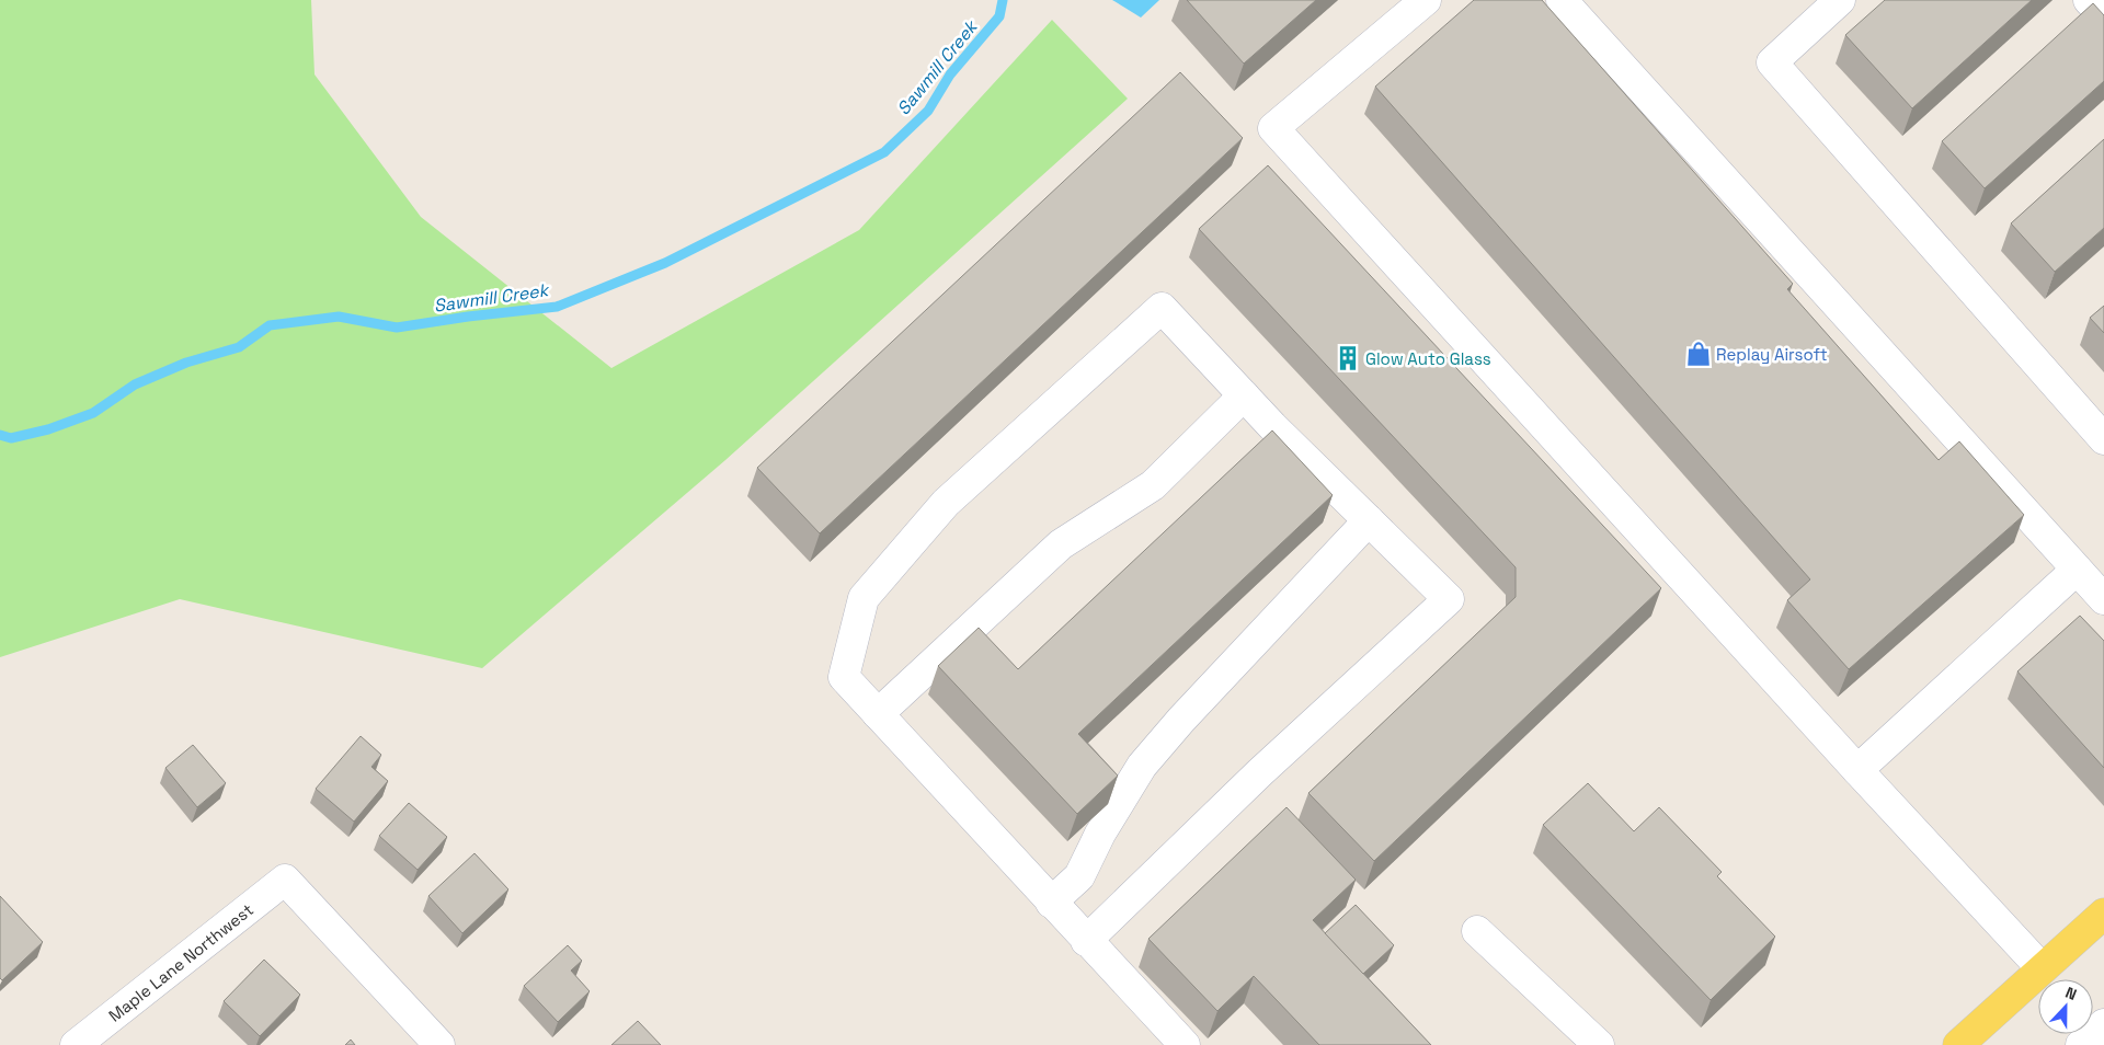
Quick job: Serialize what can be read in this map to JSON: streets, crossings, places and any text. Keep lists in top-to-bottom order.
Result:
{
  "streets": {
    "street": ["Maple Lane Northwest"]
  },
  "water": ["Sawmill Creek"],
  "places": {
    "shop": ["Replay Airsoft"],
    "building": ["Glow Auto Glass"]
  },
  "north": "top"
}
